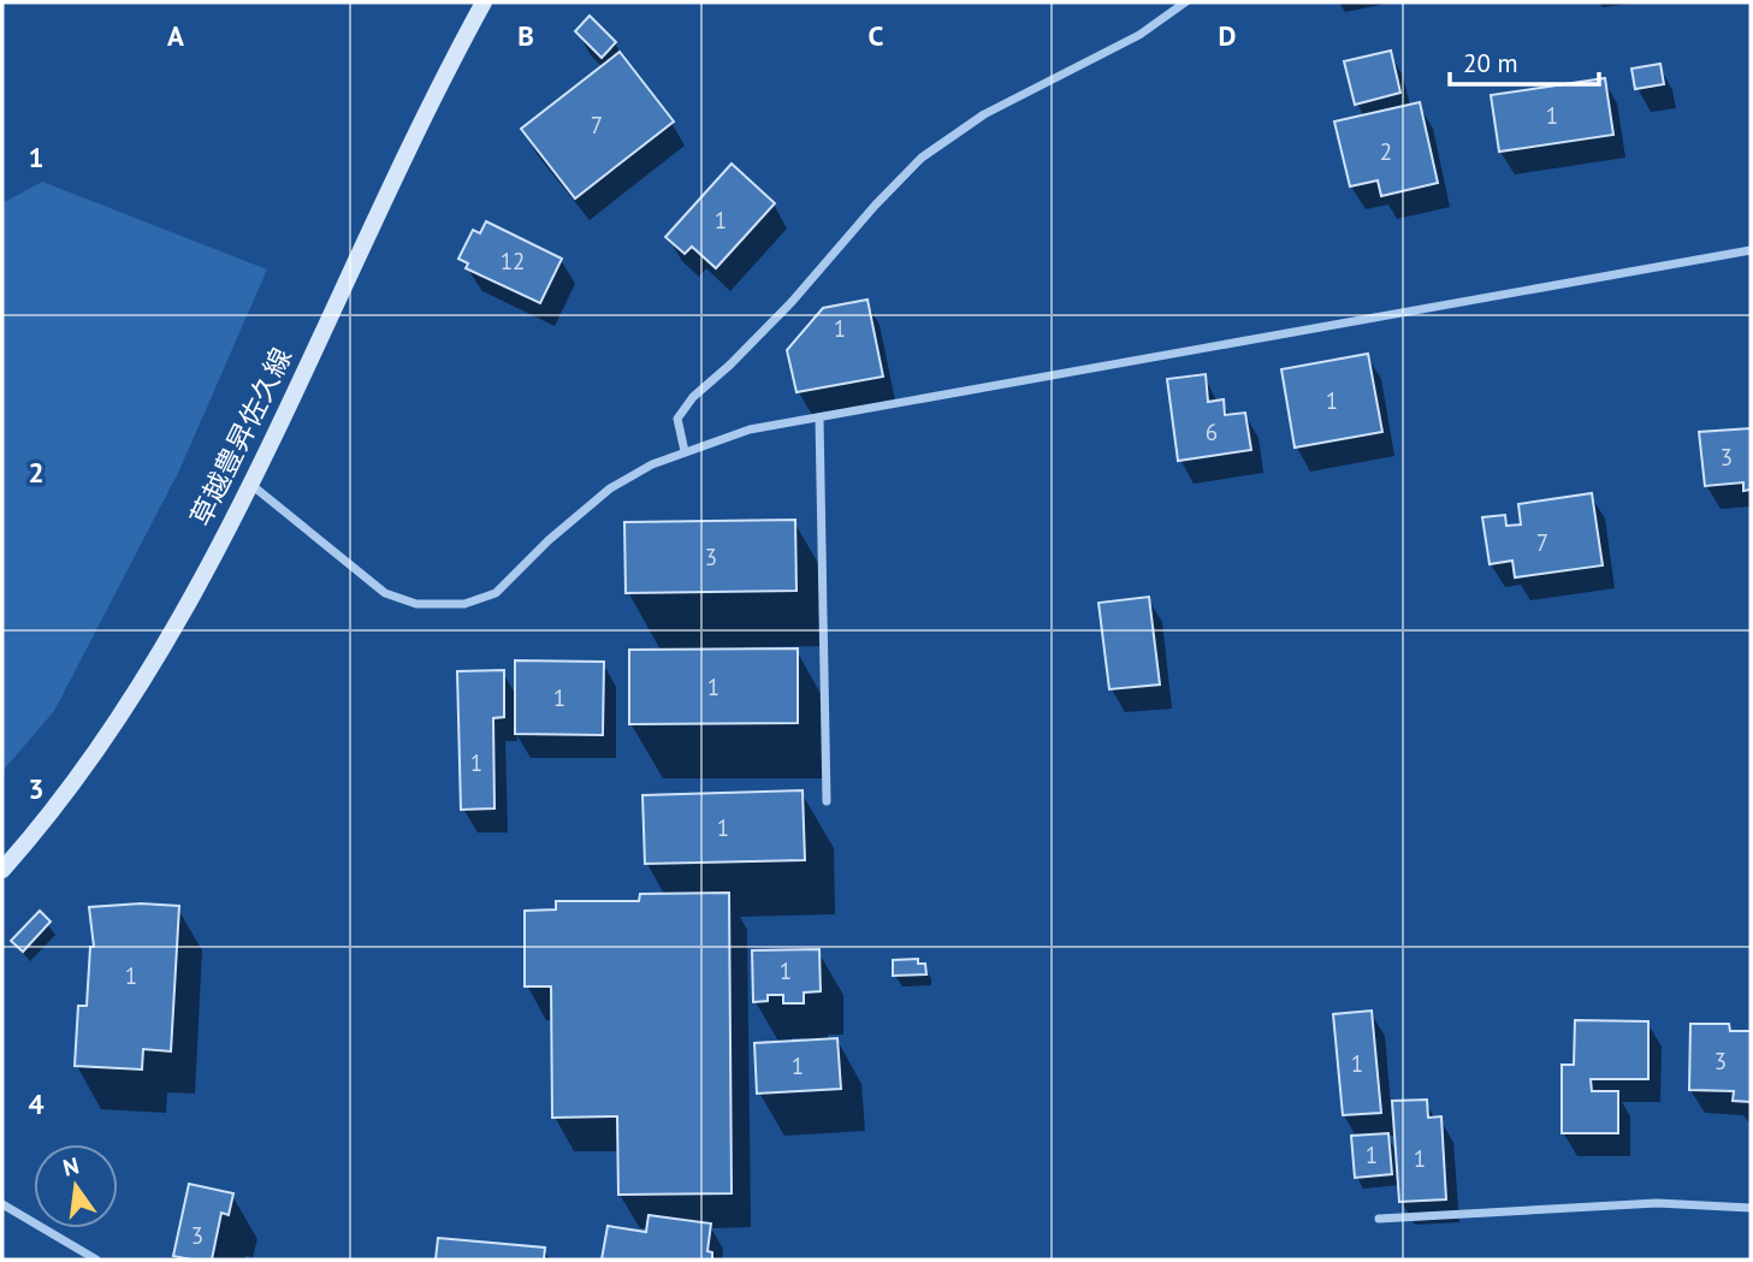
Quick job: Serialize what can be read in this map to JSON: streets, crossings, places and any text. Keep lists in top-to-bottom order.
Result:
{
  "streets": {
    "main road": ["草越豊昇佐久線"]
  },
  "house_numbers": [
    "1",
    "7",
    "2",
    "1",
    "12",
    "1",
    "1",
    "6",
    "3",
    "7",
    "3",
    "1",
    "1",
    "1",
    "1",
    "1",
    "1",
    "3",
    "1",
    "1",
    "1",
    "1",
    "3"
  ],
  "scale_bar": "20 m",
  "north": "top",
  "grid": {
    "columns": [
      "A",
      "B",
      "C",
      "D"
    ],
    "rows": [
      "1",
      "2",
      "3",
      "4"
    ]
  }
}
